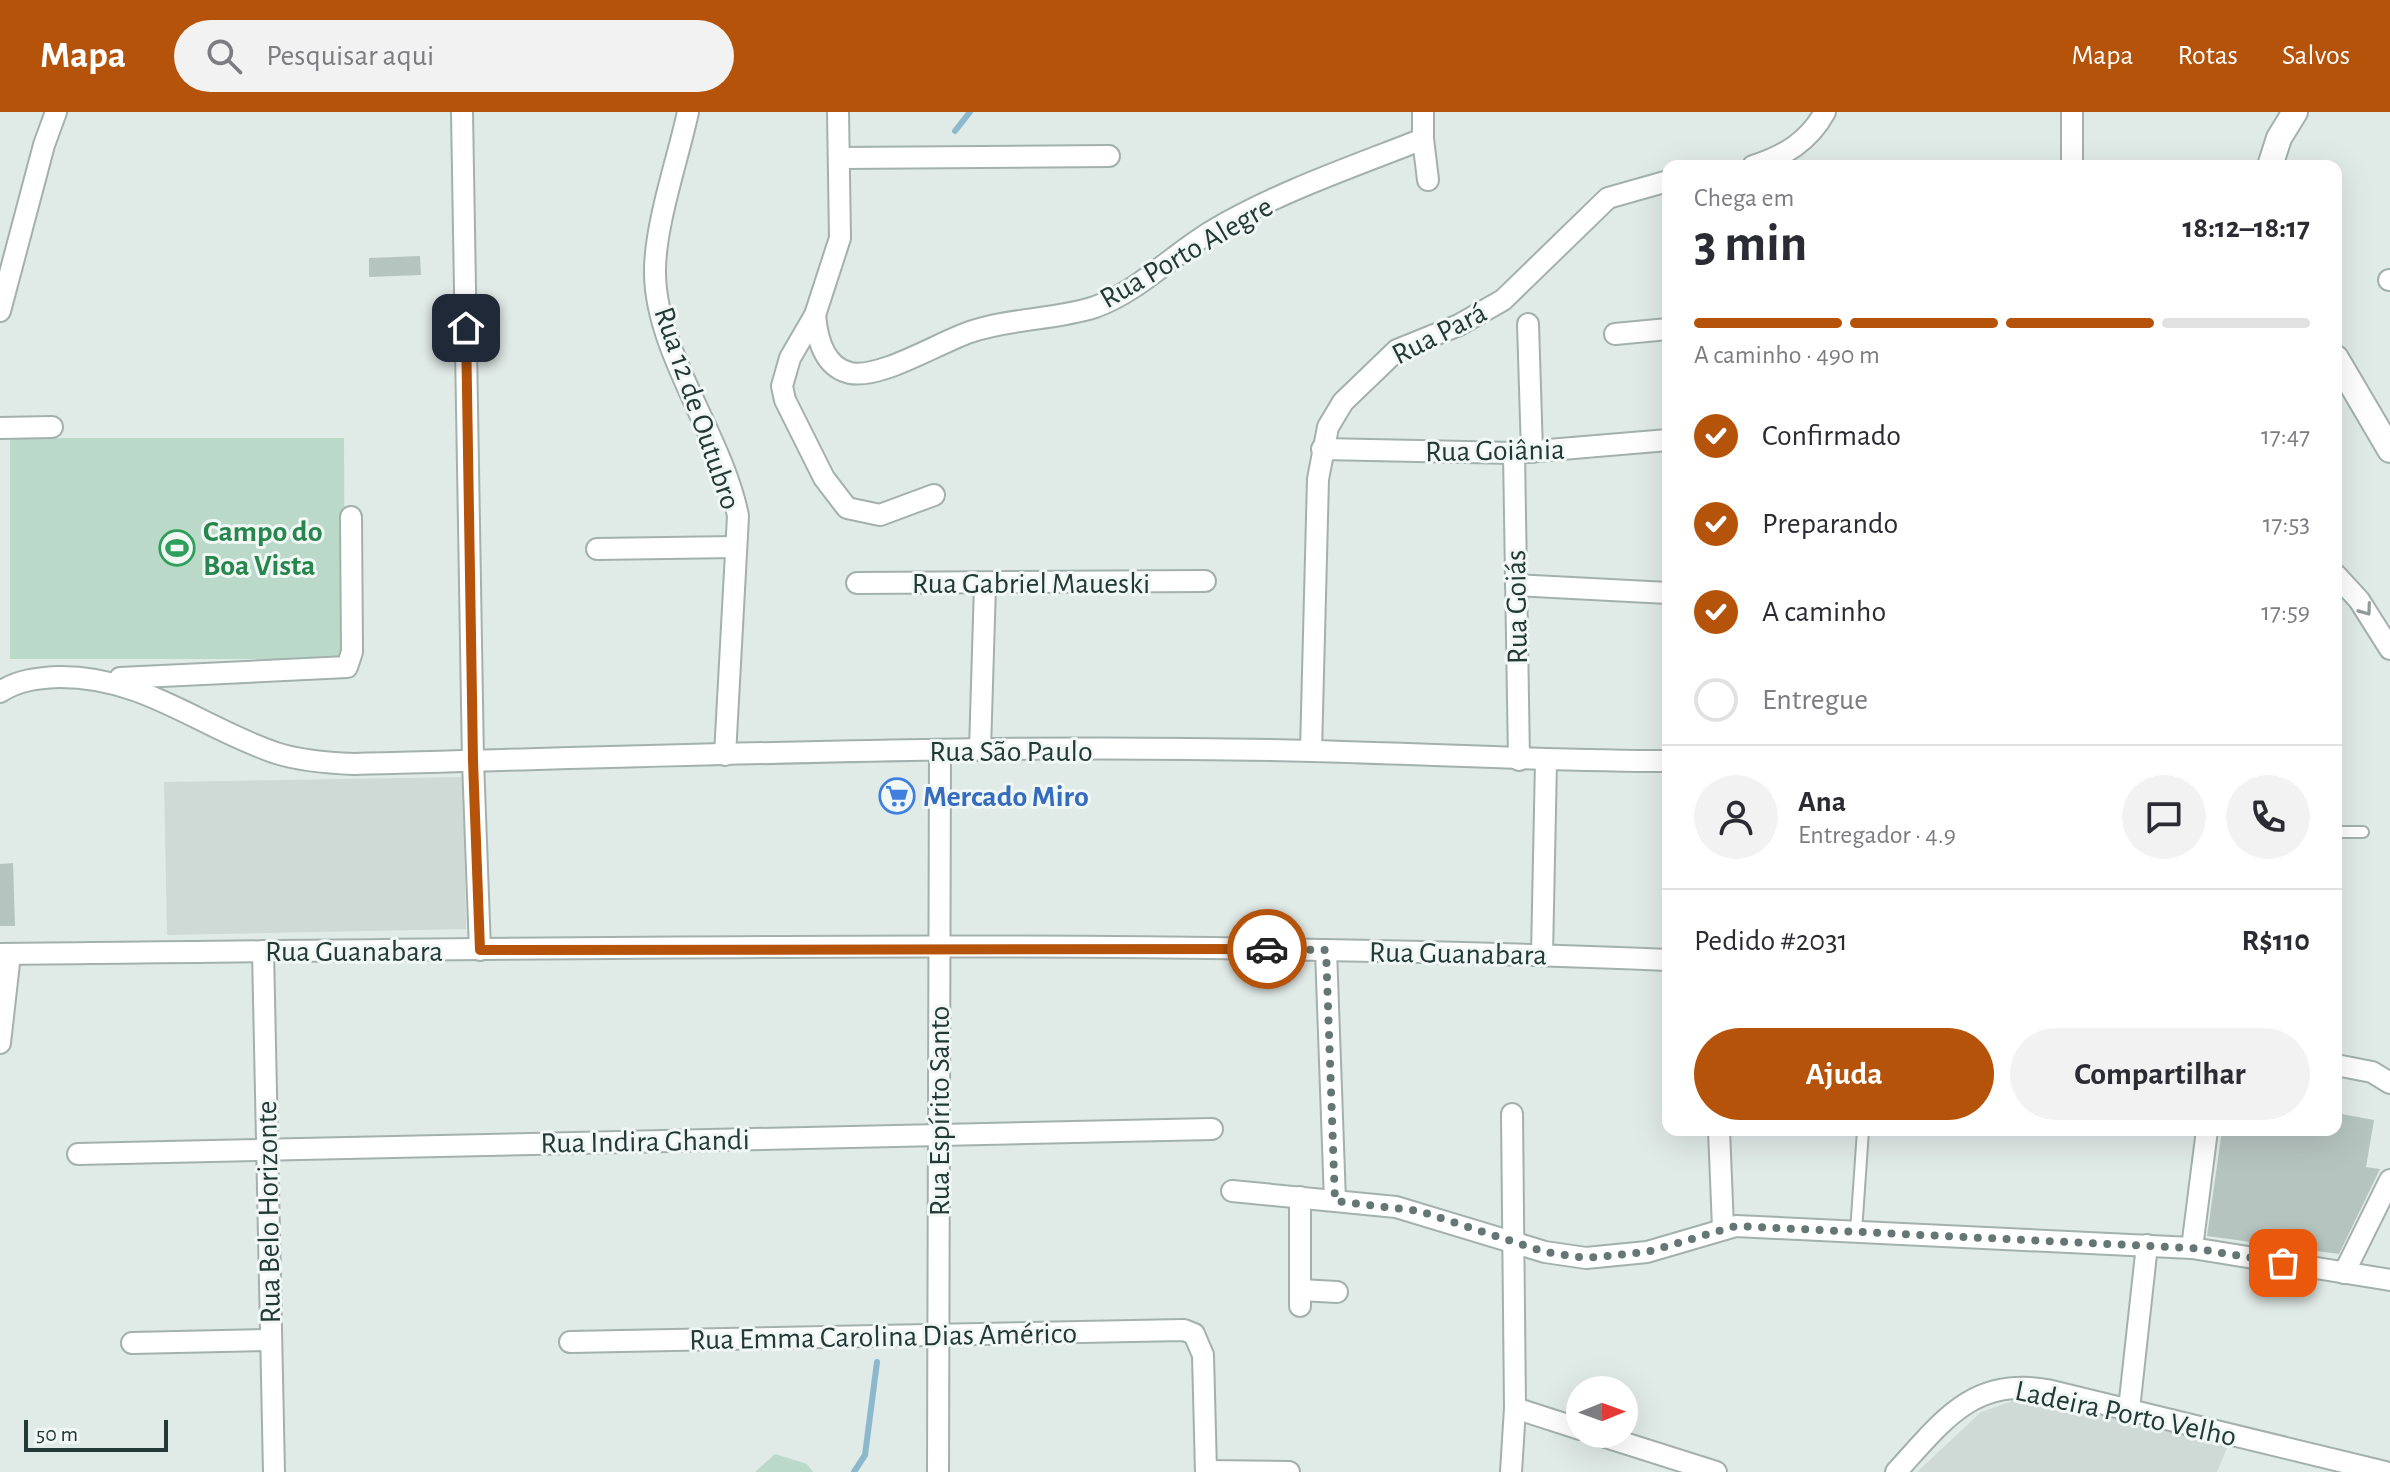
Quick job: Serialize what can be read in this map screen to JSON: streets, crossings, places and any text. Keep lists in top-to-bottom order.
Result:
{
  "streets": {
    "street": [
      "Rua Porto Alegre",
      "Rua Pará",
      "Rua 12 de Outubro",
      "Rua Goiânia",
      "Rua Gabriel Maueski",
      "Rua Goiás",
      "Rua São Paulo",
      "Rua Guanabara",
      "Rua Espírito Santo",
      "Rua Indira Ghandi",
      "Rua Belo Horizonte",
      "Rua Emma Carolina Dias Américo",
      "Ladeira Porto Velho"
    ]
  },
  "crossings": [
    ["Rua Pará", "Rua Goiânia"],
    ["Rua Pará", "Rua São Paulo"],
    ["Rua 12 de Outubro", "Rua São Paulo"],
    ["Rua Goiânia", "Rua Goiás"],
    ["Rua Goiás", "Rua São Paulo"],
    ["Rua São Paulo", "Rua Espírito Santo"],
    ["Rua Guanabara", "Rua Espírito Santo"],
    ["Rua Guanabara", "Rua Belo Horizonte"],
    ["Rua Espírito Santo", "Rua Indira Ghandi"],
    ["Rua Espírito Santo", "Rua Emma Carolina Dias Américo"],
    ["Rua Indira Ghandi", "Rua Belo Horizonte"]
  ],
  "places": {
    "sports": ["Campo do Boa Vista"],
    "supermarket": ["Mercado Miro"]
  },
  "scale_bar": "50 m",
  "north": "right",
  "page": {
    "header": "Mapa",
    "search": "Pesquisar aqui",
    "nav": ["Mapa", "Rotas", "Salvos"],
    "heading": ["3 min", "Chega em", "18:12–18:17"],
    "panel": [
      "Ana",
      "Entregador · 4.9",
      "Pedido #2031",
      "R$110"
    ],
    "bar": "A caminho · 490 m",
    "list": [
      ["Confirmado", "17:47"],
      ["Preparando", "17:53"],
      ["A caminho", "17:59"],
      "Entregue"
    ],
    "buttons": ["Ajuda", "Compartilhar"],
    "scale": "50 m"
  }
}
